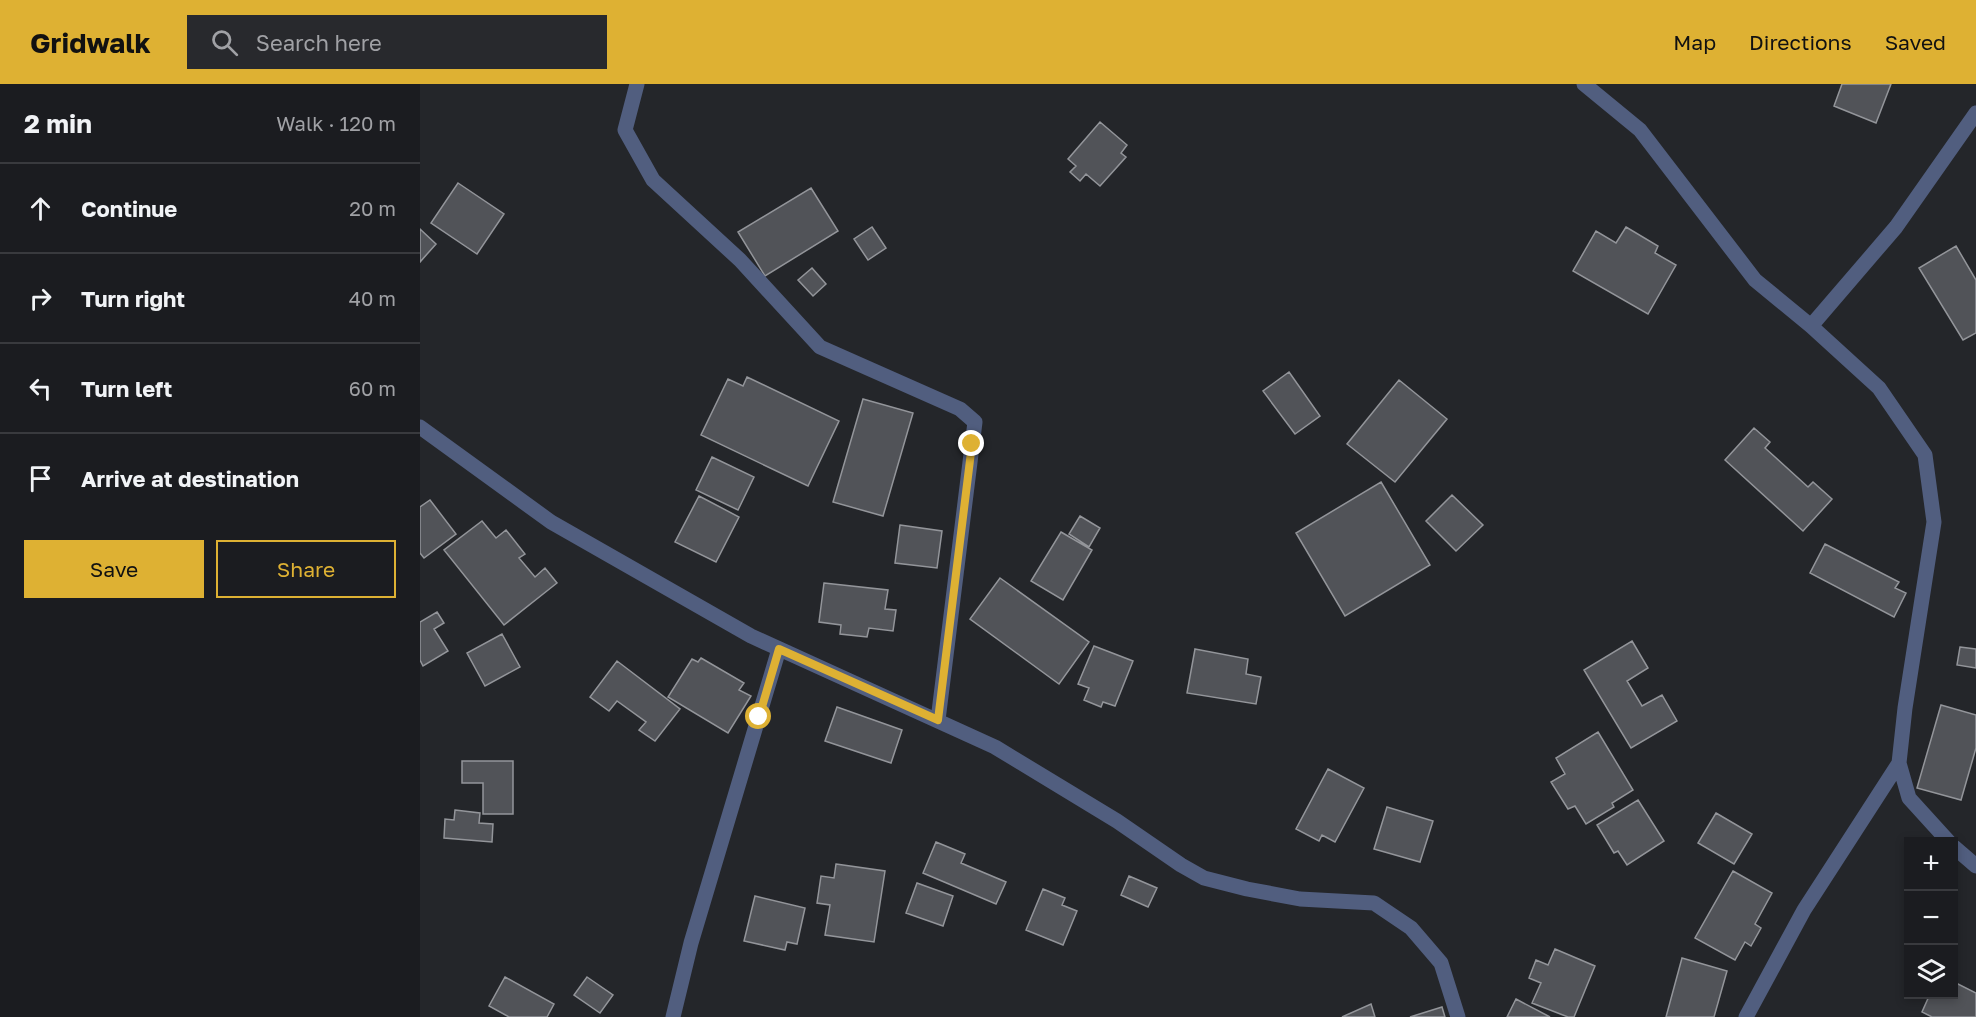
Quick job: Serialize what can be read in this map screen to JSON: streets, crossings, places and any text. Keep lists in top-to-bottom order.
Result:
{
  "page": {
    "header": "Gridwalk",
    "search": "Search here",
    "nav": ["Map", "Directions", "Saved"],
    "heading": ["2 min", "Walk · 120 m"],
    "list": [
      ["Continue", "20 m"],
      ["Turn right", "40 m"],
      ["Turn left", "60 m"],
      "Arrive at destination"
    ],
    "buttons": ["Save", "Share"],
    "map_buttons": ["+", "−"]
  }
}
